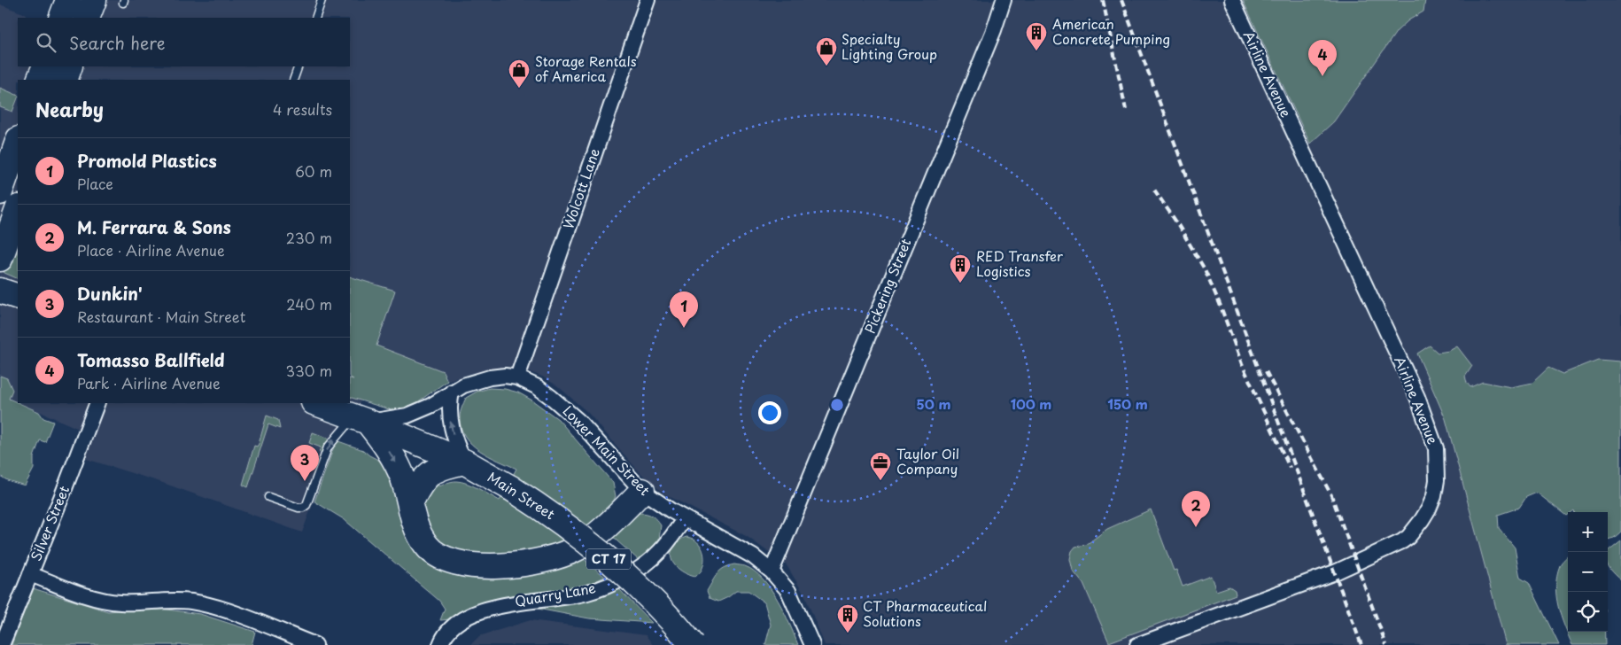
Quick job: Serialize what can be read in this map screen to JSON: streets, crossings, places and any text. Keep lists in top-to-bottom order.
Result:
{
  "streets": {
    "highway": ["Main Street", "CT 17"],
    "street": [
      "Airline Avenue",
      "Wolcott Lane",
      "Pickering Street",
      "Lower Main Street",
      "Silver Street",
      "Quarry Lane"
    ]
  },
  "crossings": [
    ["Wolcott Lane", "Lower Main Street"],
    ["Pickering Street", "Lower Main Street"],
    ["Lower Main Street", "Main Street"],
    ["Lower Main Street", "Quarry Lane"]
  ],
  "places": {
    "building": ["American Concrete Pumping", "RED Transfer Logistics", "CT Pharmaceutical Solutions"],
    "shop": ["Specialty Lighting Group", "Storage Rentals of America"],
    "office": ["Taylor Oil Company"]
  },
  "page": {
    "search": "Search here",
    "pins": [
      "4",
      "1",
      "3",
      "2"
    ],
    "heading": ["Nearby", "4 results"],
    "list": [
      {
        "mark": "1",
        "name": "Promold Plastics",
        "note": "Place",
        "value": "60 m"
      },
      {
        "mark": "2",
        "name": "M. Ferrara & Sons",
        "note": "Place · Airline Avenue",
        "value": "230 m"
      },
      {
        "mark": "3",
        "name": "Dunkin'",
        "note": "Restaurant · Main Street",
        "value": "240 m"
      },
      {
        "mark": "4",
        "name": "Tomasso Ballfield",
        "note": "Park · Airline Avenue",
        "value": "330 m"
      }
    ],
    "map_buttons": ["+", "−"]
  },
  "rings": ["50 m", "100 m", "150 m"]
}
